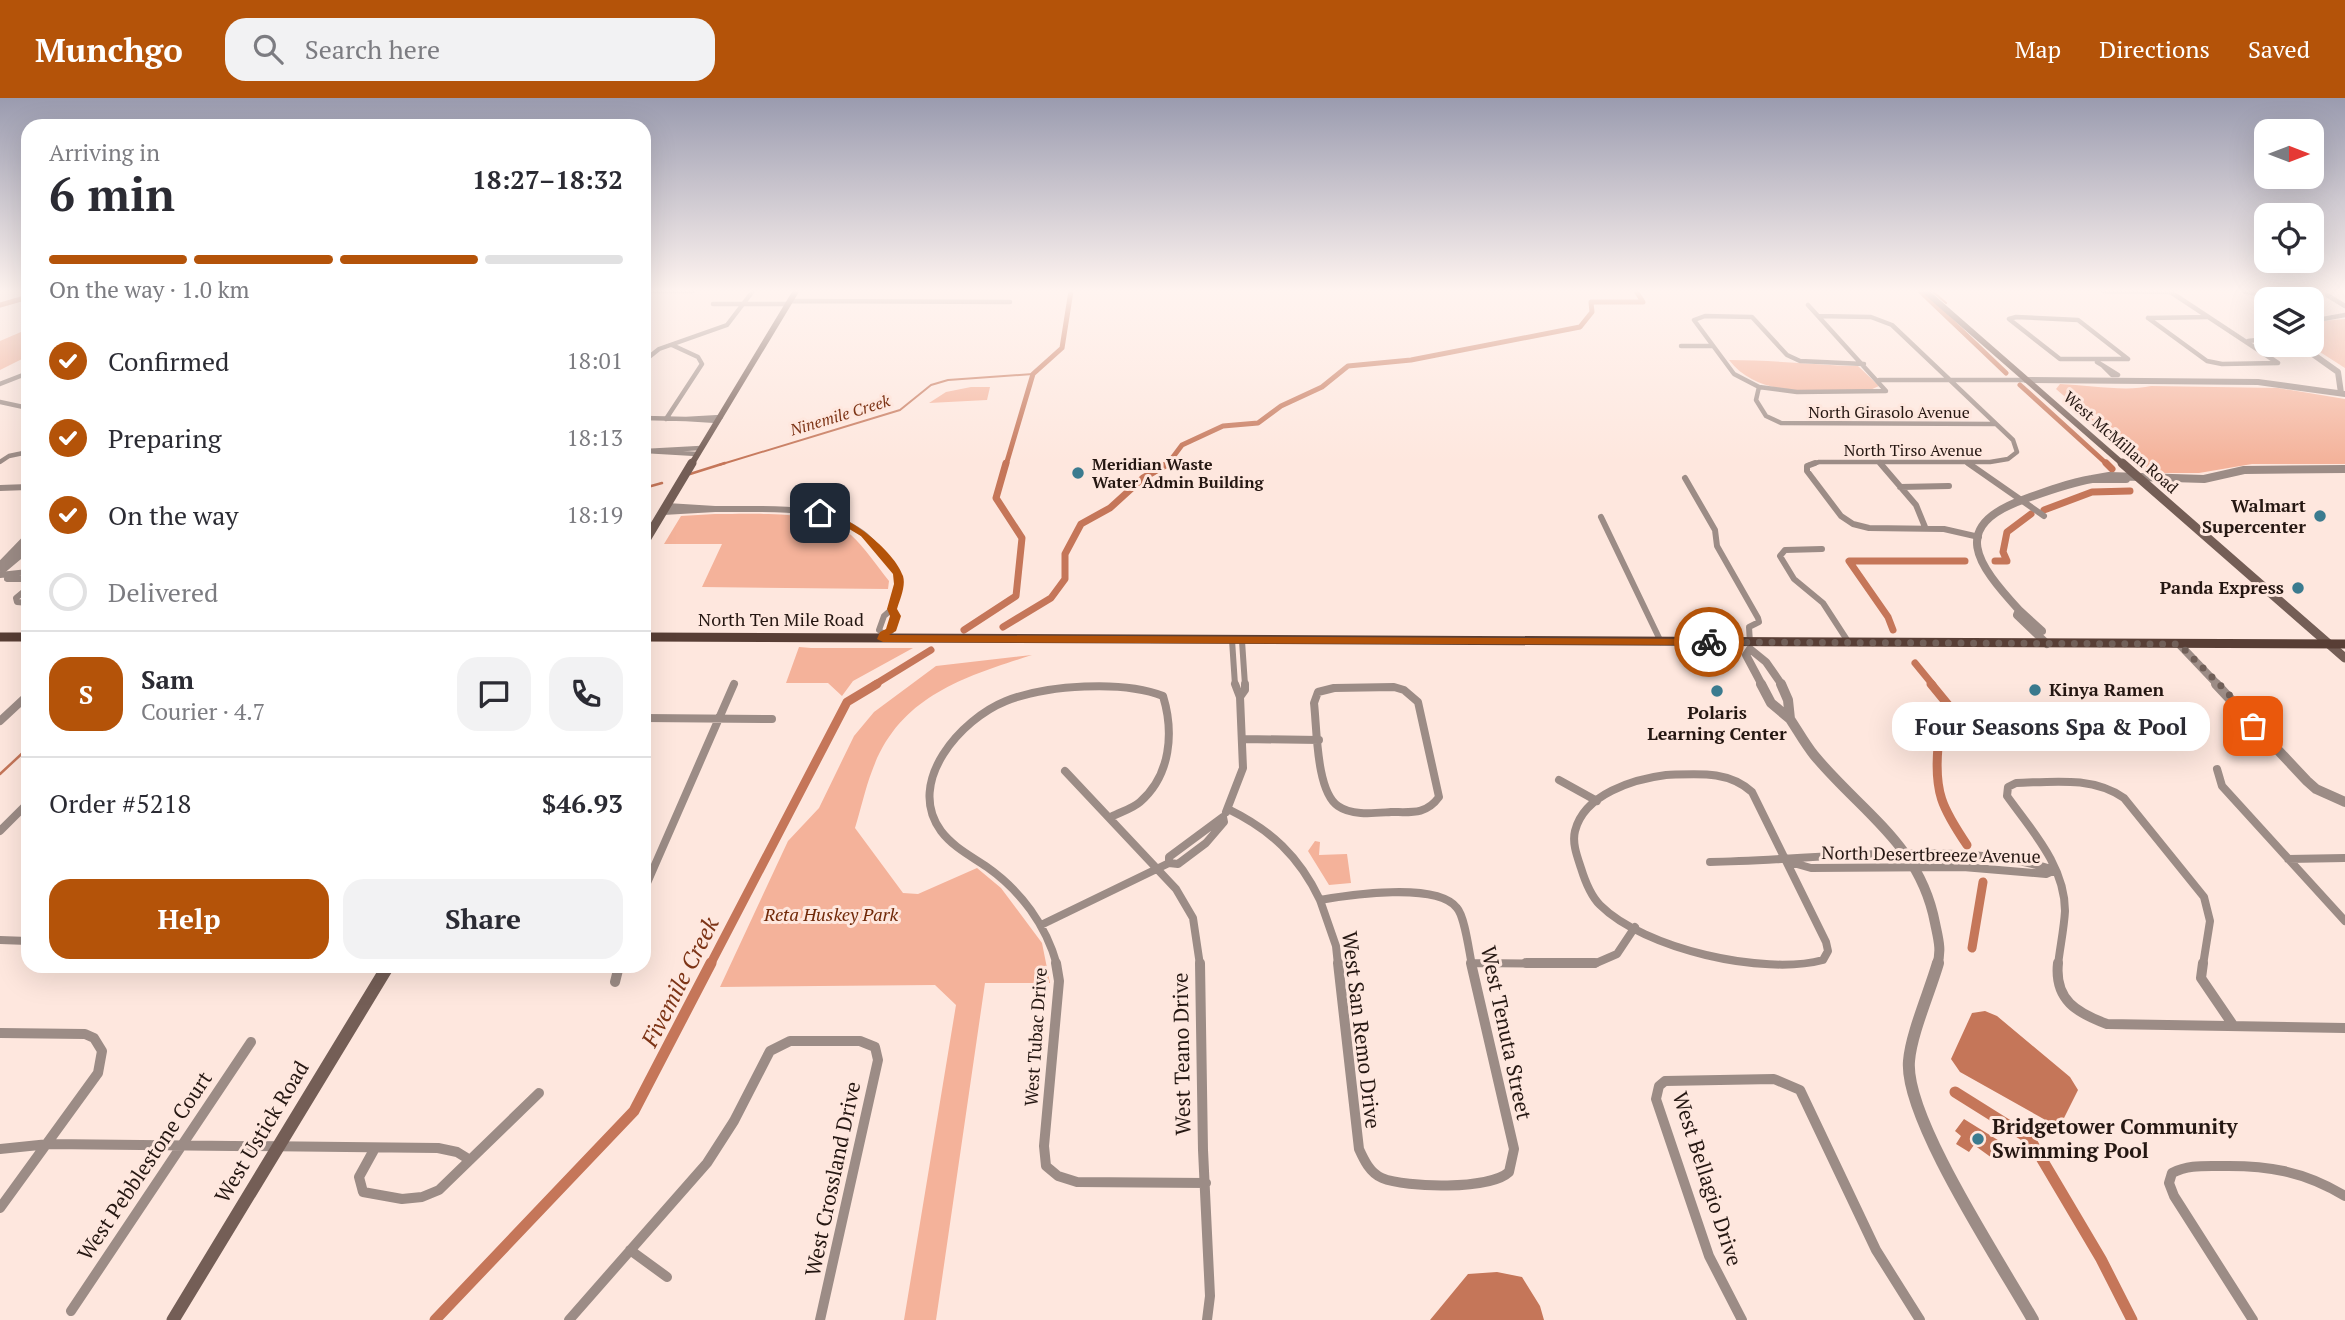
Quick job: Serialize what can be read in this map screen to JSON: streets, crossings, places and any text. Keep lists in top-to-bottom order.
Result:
{
  "streets": {
    "main road": ["West McMillan Road", "North Ten Mile Road", "West Ustick Road"],
    "street": [
      "North Girasolo Avenue",
      "North Tirso Avenue",
      "North Desertbreeze Avenue",
      "West San Remo Drive",
      "West Tenuta Street",
      "West Tubac Drive",
      "West Teano Drive",
      "West Pebblestone Court",
      "West Crossland Drive",
      "West Bellagio Drive"
    ]
  },
  "crossings": [
    ["North Girasolo Avenue", "North Tirso Avenue"],
    ["West McMillan Road", "North Ten Mile Road"],
    ["West San Remo Drive", "West Tenuta Street"],
    ["West Tubac Drive", "West Teano Drive"]
  ],
  "water": ["Ninemile Creek", "Fivemile Creek"],
  "parks": ["Reta Huskey Park"],
  "places": [
    "Meridian Waste Water Admin Building",
    "Walmart Supercenter",
    "Panda Express",
    "Kinya Ramen",
    "Polaris Learning Center",
    "Four Seasons Spa & Pool",
    "Bridgetower Community Swimming Pool"
  ],
  "north": "right",
  "page": {
    "header": "Munchgo",
    "search": "Search here",
    "nav": ["Map", "Directions", "Saved"],
    "heading": ["6 min", "Arriving in", "18:27–18:32"],
    "panel": [
      "Sam",
      "Courier · 4.7",
      "Order #5218",
      "$46.93"
    ],
    "bar": "On the way · 1.0 km",
    "list": [
      ["Confirmed", "18:01"],
      ["Preparing", "18:13"],
      ["On the way", "18:19"],
      "Delivered"
    ],
    "round": "S",
    "bubble": "Four Seasons Spa & Pool",
    "buttons": ["Help", "Share"]
  }
}
